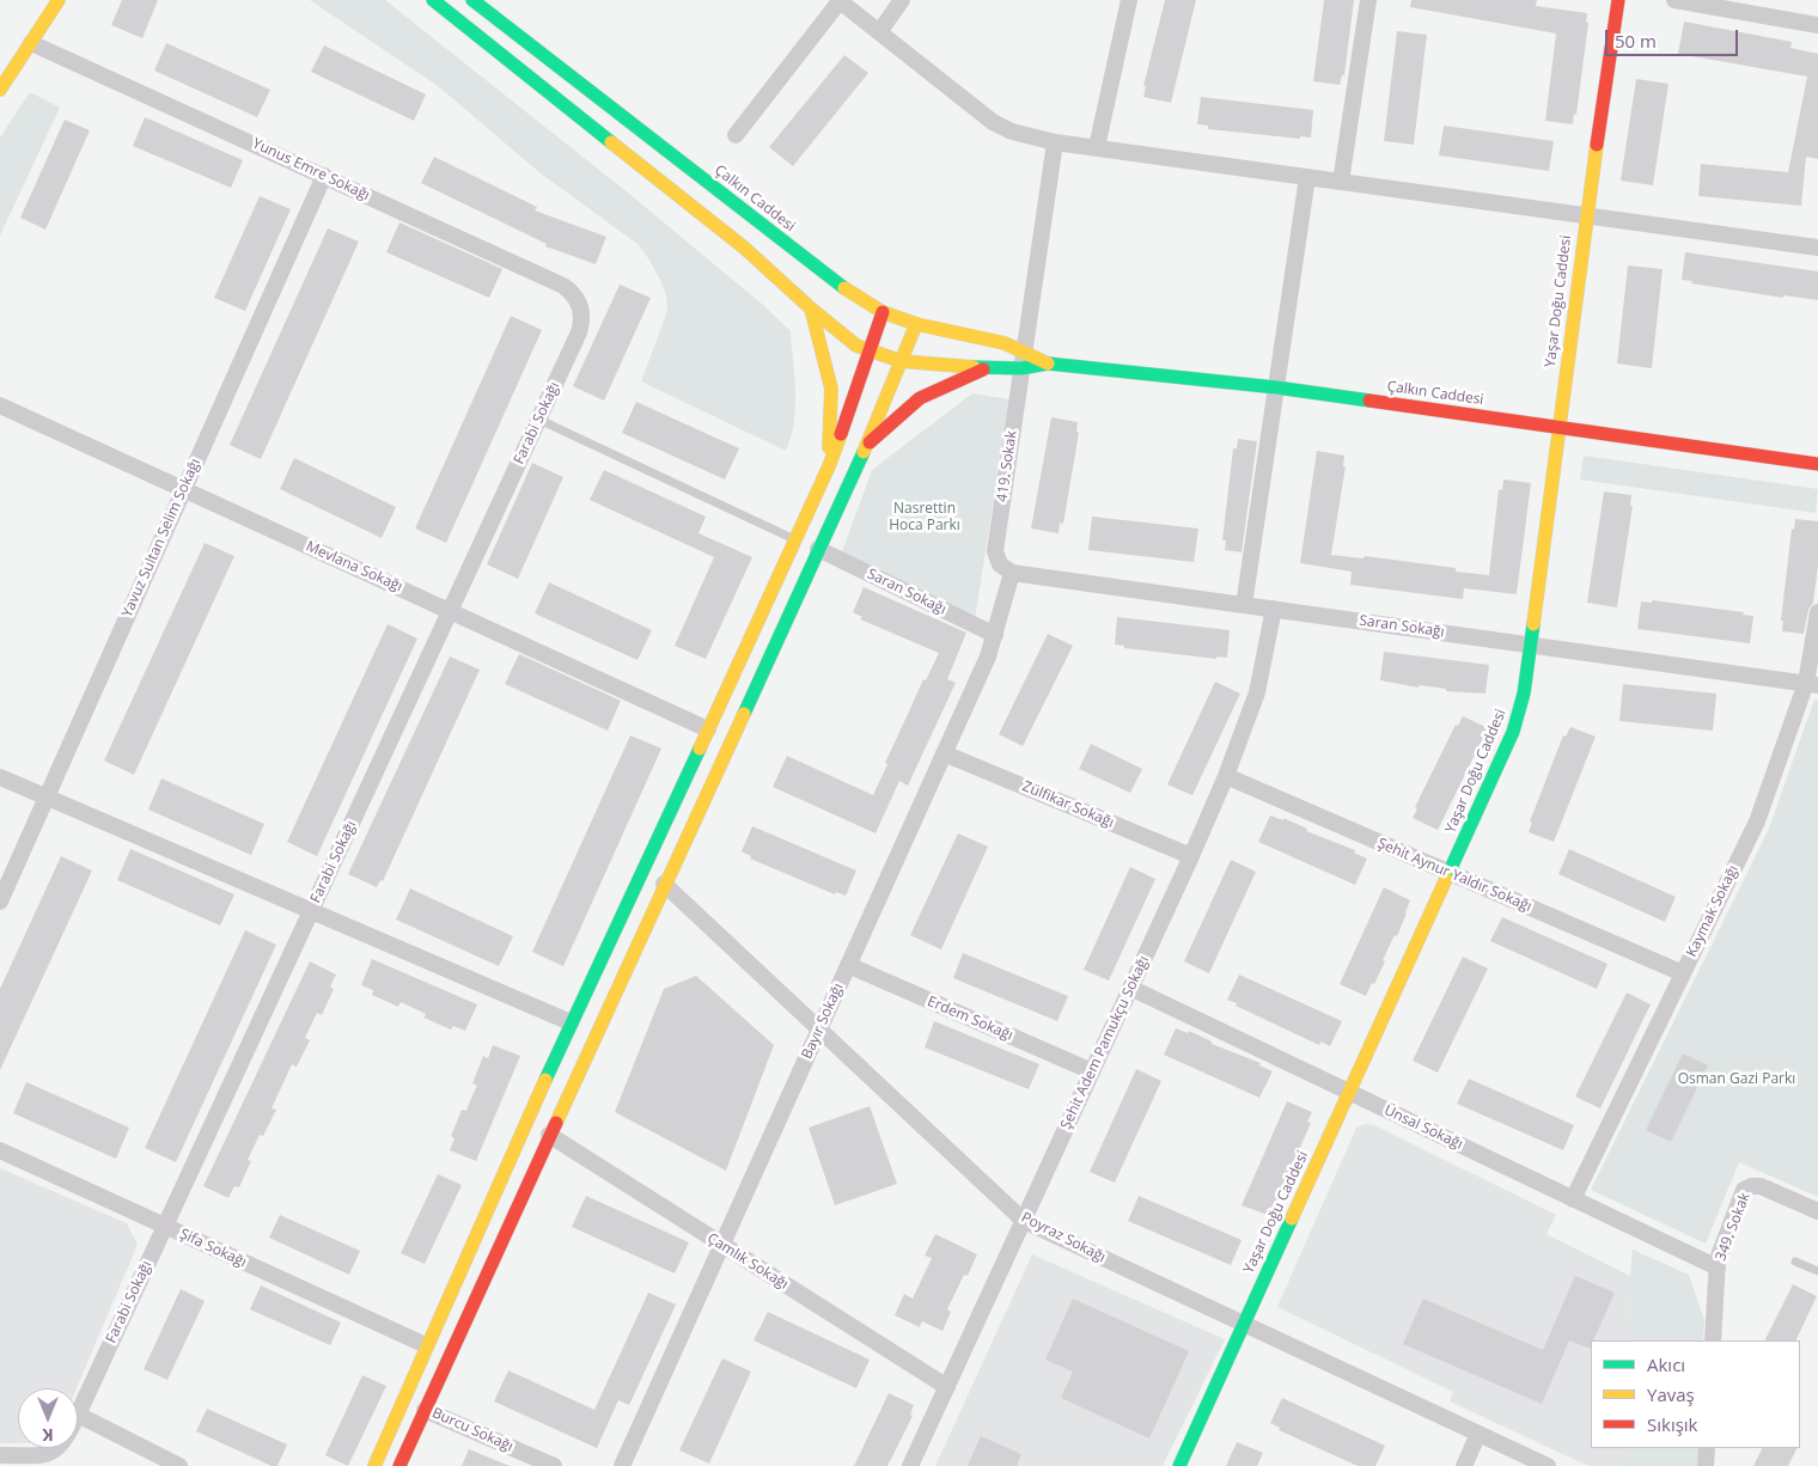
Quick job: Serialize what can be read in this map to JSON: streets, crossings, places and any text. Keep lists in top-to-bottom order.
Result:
{
  "streets": {
    "main road": ["Çalkın Caddesi", "Yaşar Doğu Caddesi"],
    "street": [
      "Yunus Emre Sokağı",
      "Farabi Sokağı",
      "419. Sokak",
      "Yavuz Sultan Selim Sokağı",
      "Mevlana Sokağı",
      "Saran Sokağı",
      "Zülfikar Sokağı",
      "Şehit Aynur Yaldır Sokağı",
      "Kaymak Sokağı",
      "Erdem Sokağı",
      "Bayır Sokağı",
      "Şehit Adem Pamukçu Sokağı",
      "Ünsal Sokağı",
      "349. Sokak",
      "Poyraz Sokağı",
      "Şifa Sokağı",
      "Çamlık Sokağı",
      "Burcu Sokağı"
    ]
  },
  "crossings": [
    ["Yunus Emre Sokağı", "Farabi Sokağı"],
    ["Yunus Emre Sokağı", "Yavuz Sultan Selim Sokağı"],
    ["Çalkın Caddesi", "Yaşar Doğu Caddesi"],
    ["Çalkın Caddesi", "419. Sokak"],
    ["Yaşar Doğu Caddesi", "Saran Sokağı"],
    ["Yaşar Doğu Caddesi", "Şehit Aynur Yaldır Sokağı"],
    ["Yaşar Doğu Caddesi", "Ünsal Sokağı"],
    ["Yaşar Doğu Caddesi", "Poyraz Sokağı"],
    ["Farabi Sokağı", "Mevlana Sokağı"],
    ["Farabi Sokağı", "Şifa Sokağı"],
    ["419. Sokak", "Saran Sokağı"],
    ["419. Sokak", "Bayır Sokağı"],
    ["Yavuz Sultan Selim Sokağı", "Mevlana Sokağı"],
    ["Saran Sokağı", "Kaymak Sokağı"],
    ["Saran Sokağı", "Bayır Sokağı"],
    ["Saran Sokağı", "Şehit Adem Pamukçu Sokağı"],
    ["Zülfikar Sokağı", "Bayır Sokağı"],
    ["Zülfikar Sokağı", "Şehit Adem Pamukçu Sokağı"],
    ["Şehit Aynur Yaldır Sokağı", "Kaymak Sokağı"],
    ["Şehit Aynur Yaldır Sokağı", "Şehit Adem Pamukçu Sokağı"],
    ["Kaymak Sokağı", "Ünsal Sokağı"],
    ["Erdem Sokağı", "Bayır Sokağı"],
    ["Erdem Sokağı", "Şehit Adem Pamukçu Sokağı"],
    ["Bayır Sokağı", "Poyraz Sokağı"],
    ["Bayır Sokağı", "Çamlık Sokağı"],
    ["Şehit Adem Pamukçu Sokağı", "Ünsal Sokağı"],
    ["Şehit Adem Pamukçu Sokağı", "Poyraz Sokağı"],
    ["Şehit Adem Pamukçu Sokağı", "Çamlık Sokağı"],
    ["Ünsal Sokağı", "349. Sokak"]
  ],
  "parks": ["Nasrettin Hoca Parkı", "Osman Gazi Parkı"],
  "legend": ["Akıcı", "Yavaş", "Sıkışık"],
  "scale_bar": "50 m",
  "north": "bottom"
}
